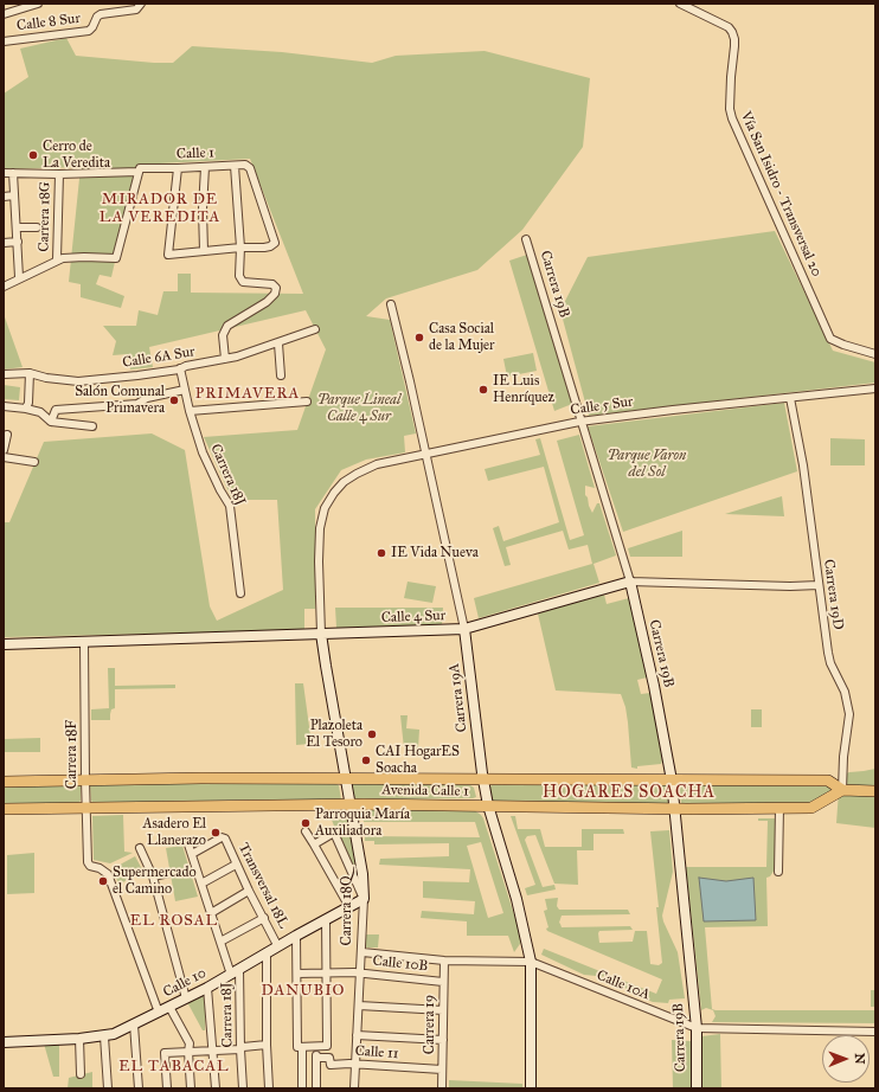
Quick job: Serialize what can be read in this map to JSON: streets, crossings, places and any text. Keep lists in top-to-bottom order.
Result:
{
  "streets": {
    "main road": ["Avenida Calle 1"],
    "street": [
      "Calle 8 Sur",
      "Calle 1",
      "Vía San Isidro - Transversal 20",
      "Carrera 18G",
      "Carrera 19B",
      "Calle 6A Sur",
      "Calle 5 Sur",
      "Carrera 18J",
      "Carrera 19D",
      "Calle 4 Sur",
      "Carrera 19A",
      "Carrera 18F",
      "Transversal 18L",
      "Carrera 18Q",
      "Calle 10B",
      "Calle 10",
      "Calle 10A",
      "Carrera 19",
      "Calle 11"
    ]
  },
  "crossings": [
    ["Calle 1", "Carrera 18G"],
    ["Carrera 19B", "Calle 5 Sur"],
    ["Carrera 19B", "Calle 4 Sur"],
    ["Carrera 19B", "Avenida Calle 1"],
    ["Carrera 19B", "Calle 10A"],
    ["Calle 6A Sur", "Carrera 18J"],
    ["Calle 5 Sur", "Carrera 19D"],
    ["Calle 5 Sur", "Carrera 19A"],
    ["Calle 5 Sur", "Carrera 18Q"],
    ["Carrera 18J", "Transversal 18L"],
    ["Carrera 18J", "Calle 10"],
    ["Carrera 19D", "Calle 4 Sur"],
    ["Carrera 19D", "Avenida Calle 1"],
    ["Calle 4 Sur", "Carrera 19A"],
    ["Calle 4 Sur", "Carrera 18F"],
    ["Calle 4 Sur", "Carrera 18Q"],
    ["Carrera 19A", "Avenida Calle 1"],
    ["Carrera 19A", "Calle 10A"],
    ["Carrera 18F", "Avenida Calle 1"],
    ["Carrera 18F", "Calle 10"],
    ["Avenida Calle 1", "Carrera 18Q"],
    ["Transversal 18L", "Calle 10"],
    ["Carrera 18Q", "Calle 10B"],
    ["Carrera 18Q", "Calle 10"],
    ["Carrera 18Q", "Calle 10A"],
    ["Carrera 18Q", "Calle 11"],
    ["Calle 10B", "Carrera 19"],
    ["Calle 10A", "Carrera 19"],
    ["Carrera 19", "Calle 11"]
  ],
  "districts": [
    "MIRADOR DE LA VEREDITA",
    "PRIMAVERA",
    "HOGARES SOACHA",
    "EL ROSAL",
    "DANUBIO",
    "EL TABACAL"
  ],
  "parks": ["Parque Lineal Calle 4 Sur", "Parque Varon del Sol"],
  "places": [
    "Cerro de La Veredita",
    "Casa Social de la Mujer",
    "IE Luis Henríquez",
    "Salón Comunal Primavera",
    "IE Vida Nueva",
    "Plazoleta El Tesoro",
    "CAI HogarES Soacha",
    "Parroquia María Auxiliadora",
    "Asadero El Llanerazo",
    "Supermercado el Camino"
  ],
  "north": "right"
}
